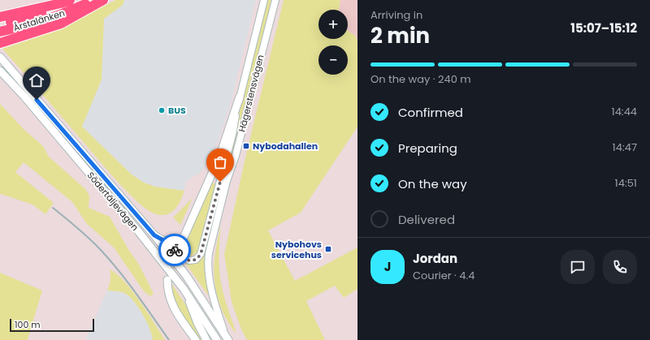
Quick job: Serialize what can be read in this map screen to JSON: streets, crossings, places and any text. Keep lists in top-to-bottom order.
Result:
{
  "streets": {
    "highway": ["Årstalänken"],
    "main road": ["Södertäljevägen"],
    "street": ["Hägerstensvägen"]
  },
  "crossings": [
    ["Hägerstensvägen", "Södertäljevägen"]
  ],
  "places": {
    "other": ["BUS"],
    "transit": ["Nybodahallen", "Nybohovs servicehus"]
  },
  "scale_bar": "100 m",
  "page": {
    "heading": ["2 min", "Arriving in", "15:07–15:12"],
    "panel": ["Jordan", "Courier · 4.4"],
    "map_buttons": ["+", "−"],
    "bar": "On the way · 240 m",
    "list": [
      ["Confirmed", "14:44"],
      ["Preparing", "14:47"],
      ["On the way", "14:51"],
      "Delivered"
    ],
    "round": "J",
    "scale": "100 m"
  }
}
